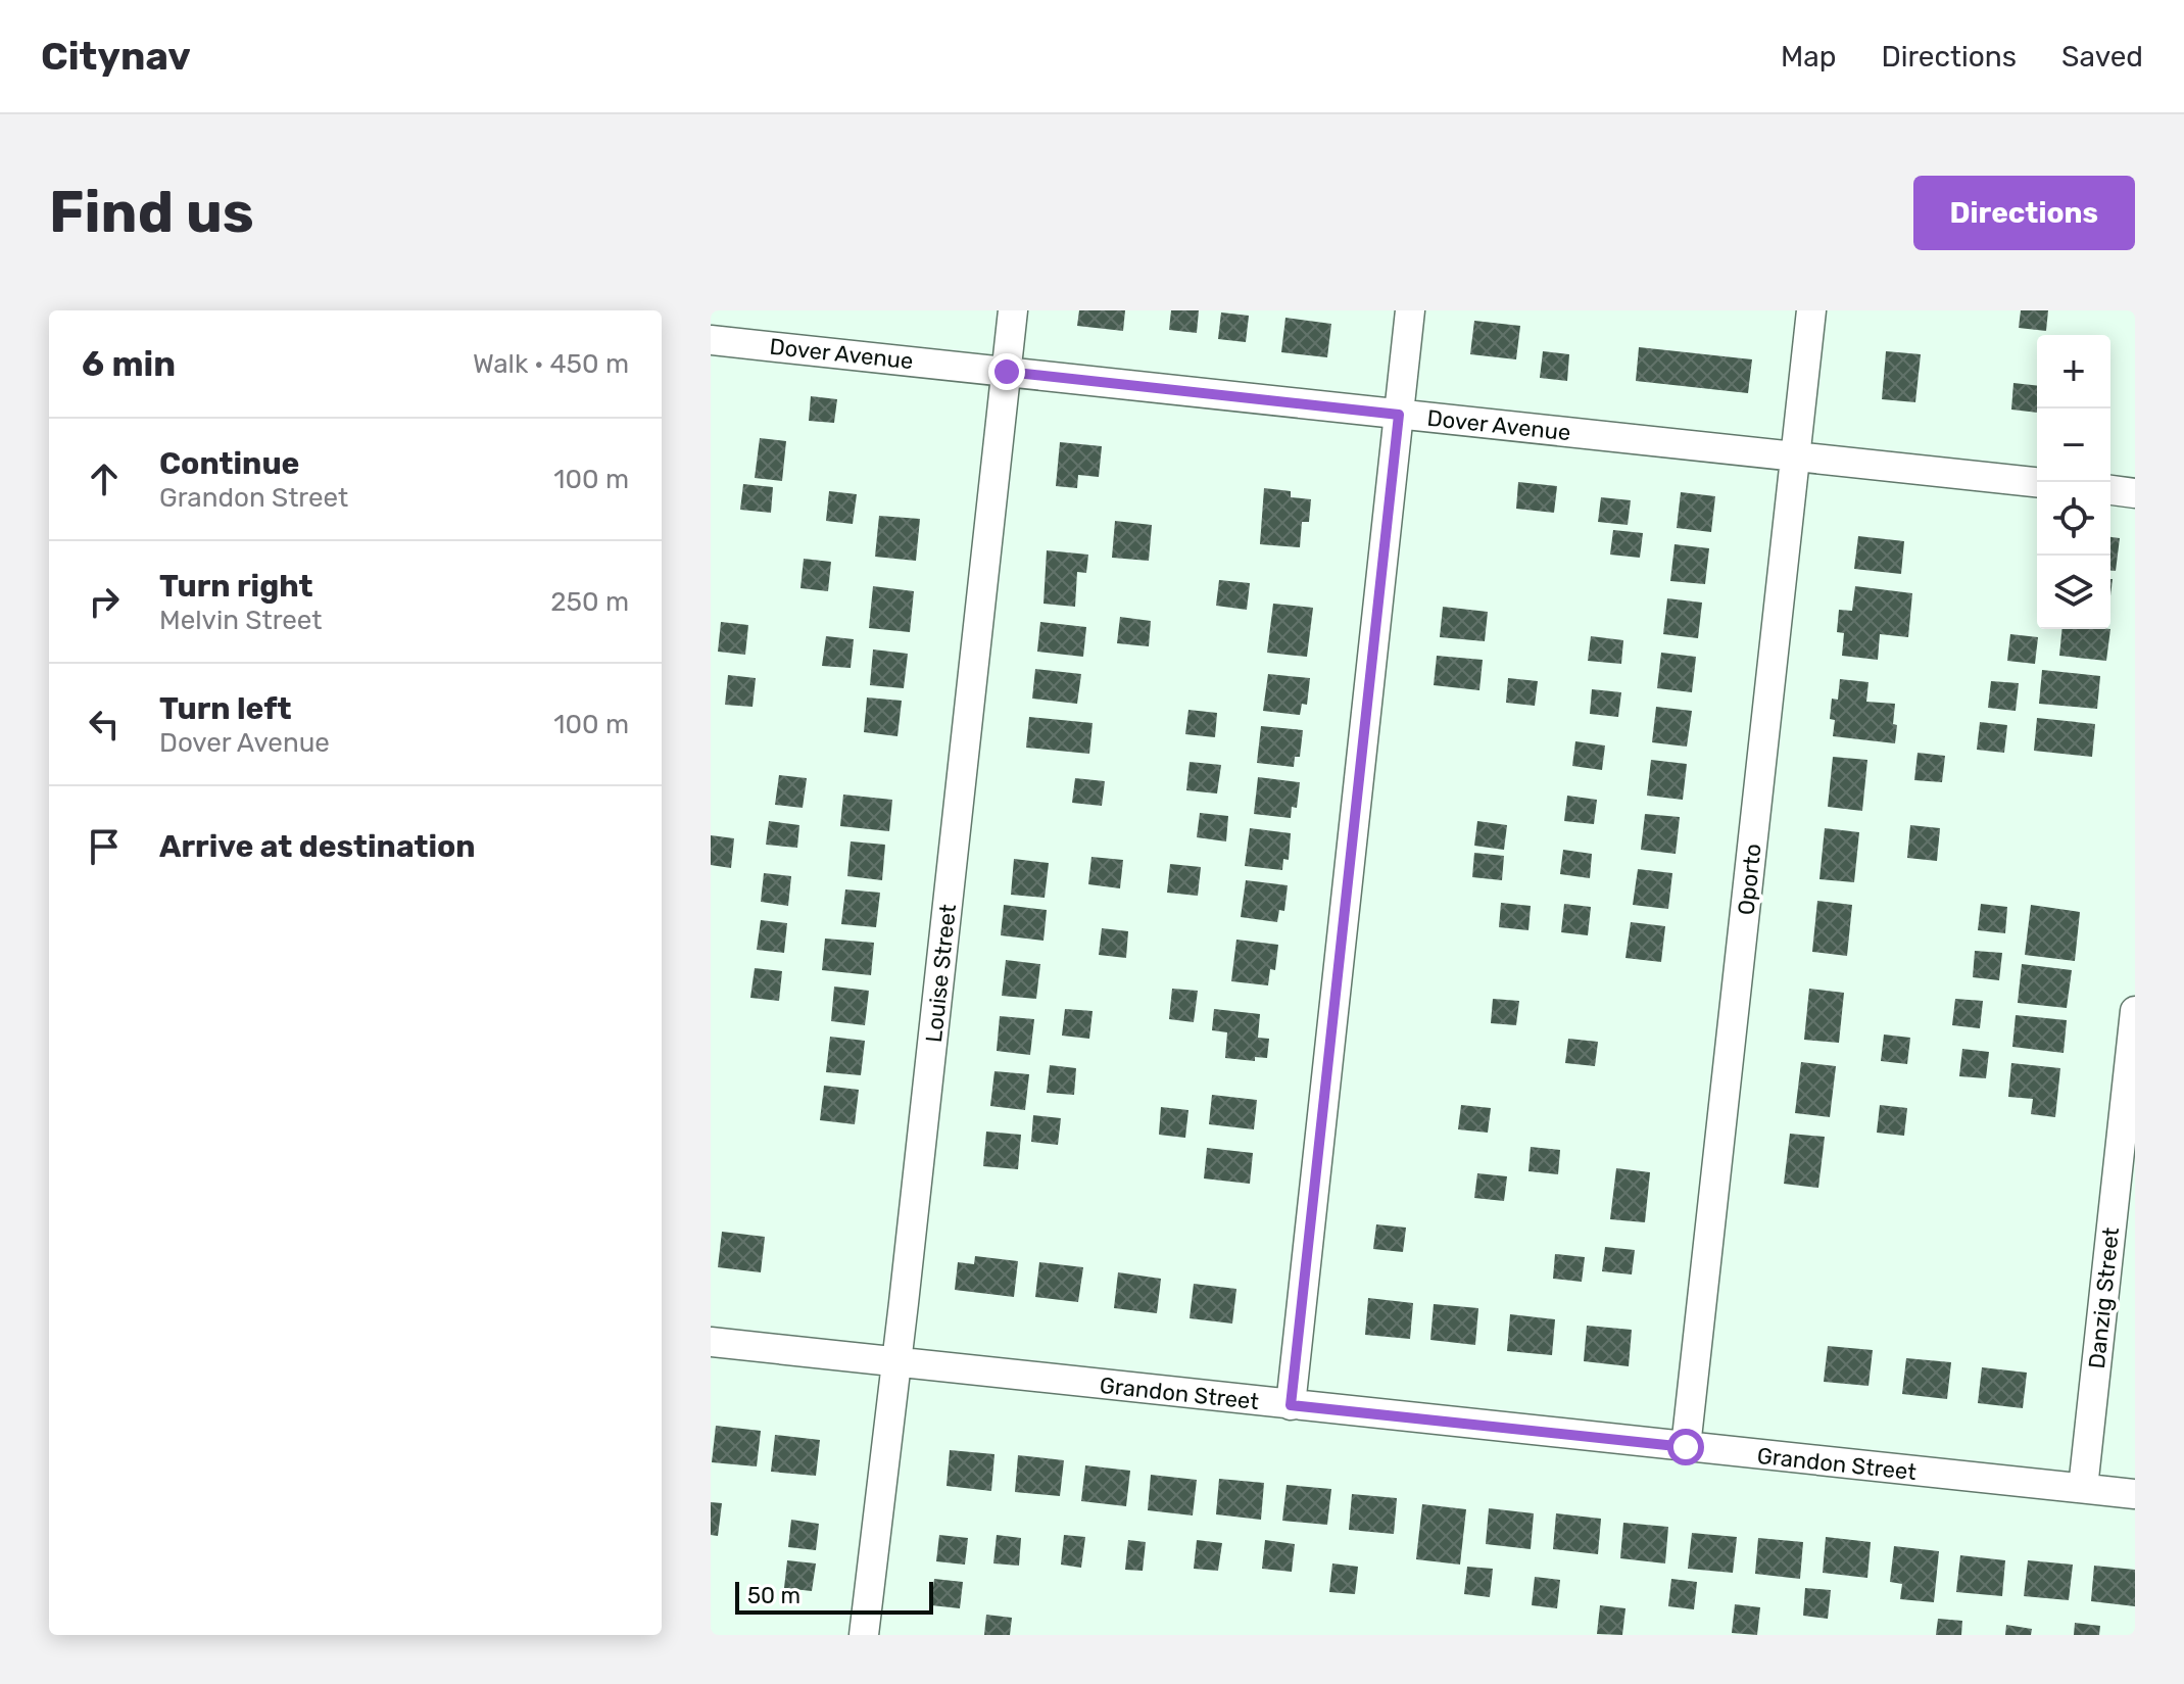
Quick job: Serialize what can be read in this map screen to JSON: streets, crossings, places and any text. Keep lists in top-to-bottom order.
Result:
{
  "streets": {
    "street": [
      "Dover Avenue",
      "Oporto",
      "Louise Street",
      "Danzig Street",
      "Grandon Street"
    ]
  },
  "crossings": [
    ["Dover Avenue", "Oporto"],
    ["Dover Avenue", "Louise Street"],
    ["Oporto", "Grandon Street"],
    ["Louise Street", "Grandon Street"],
    ["Danzig Street", "Grandon Street"]
  ],
  "scale_bar": "50 m",
  "page": {
    "header": "Citynav",
    "nav": ["Map", "Directions", "Saved"],
    "buttons": "Directions",
    "title": "Find us",
    "heading": ["6 min", "Walk · 450 m"],
    "map_buttons": ["+", "−"],
    "list": [
      ["Continue", "Grandon Street", "100 m"],
      ["Turn right", "Melvin Street", "250 m"],
      ["Turn left", "Dover Avenue", "100 m"],
      "Arrive at destination"
    ],
    "scale": "50 m"
  }
}
